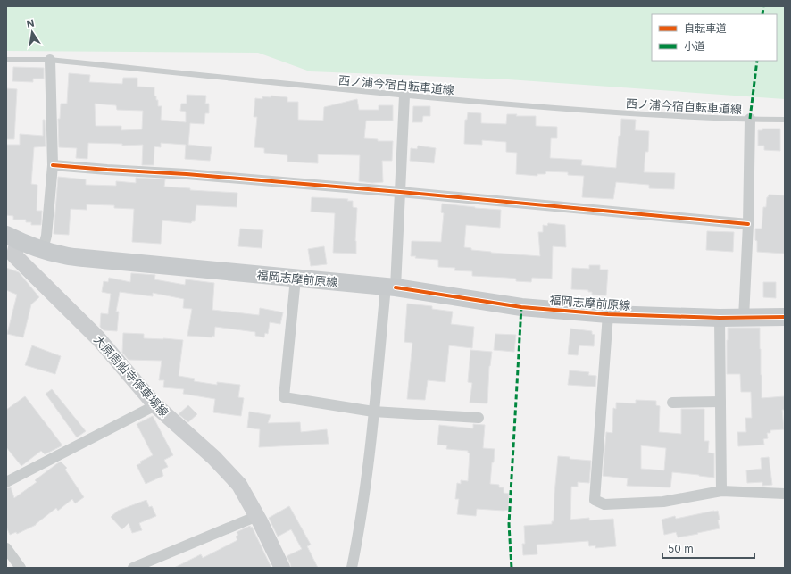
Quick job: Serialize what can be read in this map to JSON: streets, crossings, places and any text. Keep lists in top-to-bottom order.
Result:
{
  "streets": {
    "main road": ["福岡志摩前原線", "大原周船寺停車場線"],
    "lane": ["西ノ浦今宿自転車道線"]
  },
  "crossings": [
    ["福岡志摩前原線", "大原周船寺停車場線"]
  ],
  "legend": ["自転車道", "小道"],
  "scale_bar": "50 m",
  "north": "top"
}
